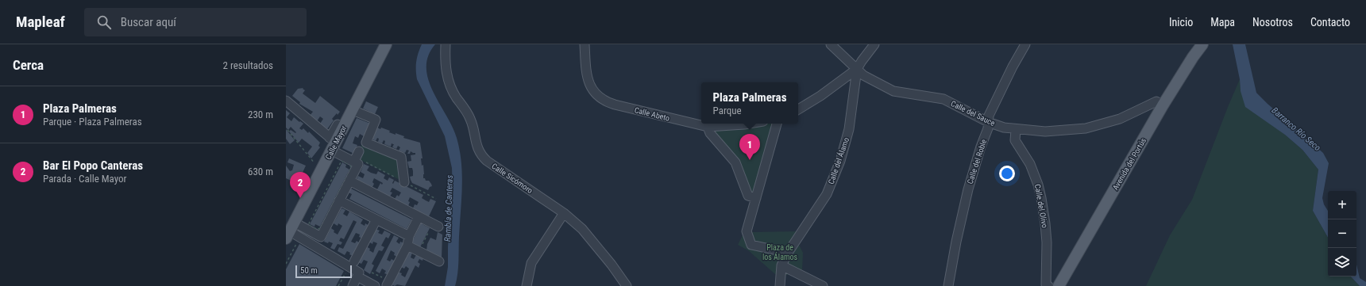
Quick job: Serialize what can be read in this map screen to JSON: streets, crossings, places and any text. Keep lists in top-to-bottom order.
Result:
{
  "streets": {
    "main road": ["Calle Mayor", "Avenida del Portús"],
    "street": [
      "Calle del Sauce",
      "Calle Abeto",
      "Calle del Álamo",
      "Calle del Roble",
      "Calle Sicómoro",
      "Calle del Olivo"
    ]
  },
  "crossings": [
    ["Calle del Sauce", "Calle del Álamo"],
    ["Calle del Sauce", "Calle del Roble"],
    ["Calle del Sauce", "Avenida del Portús"],
    ["Calle del Sauce", "Calle del Olivo"]
  ],
  "water": ["Barranco Río Seco", "Rambla de Canteras"],
  "parks": ["Plaza de los Álamos"],
  "scale_bar": "50 m",
  "page": {
    "header": "Mapleaf",
    "search": "Buscar aquí",
    "nav": [
      "Inicio",
      "Mapa",
      "Nosotros",
      "Contacto"
    ],
    "heading": ["Cerca", "2 resultados"],
    "popup": ["Plaza Palmeras", "Parque"],
    "list": [
      {
        "mark": "1",
        "name": "Plaza Palmeras",
        "note": "Parque · Plaza Palmeras",
        "value": "230 m"
      },
      {
        "mark": "2",
        "name": "Bar El Popo Canteras",
        "note": "Parada · Calle Mayor",
        "value": "630 m"
      }
    ],
    "pins": ["1", "2"],
    "map_buttons": ["+", "−"],
    "scale": "50 m"
  }
}
